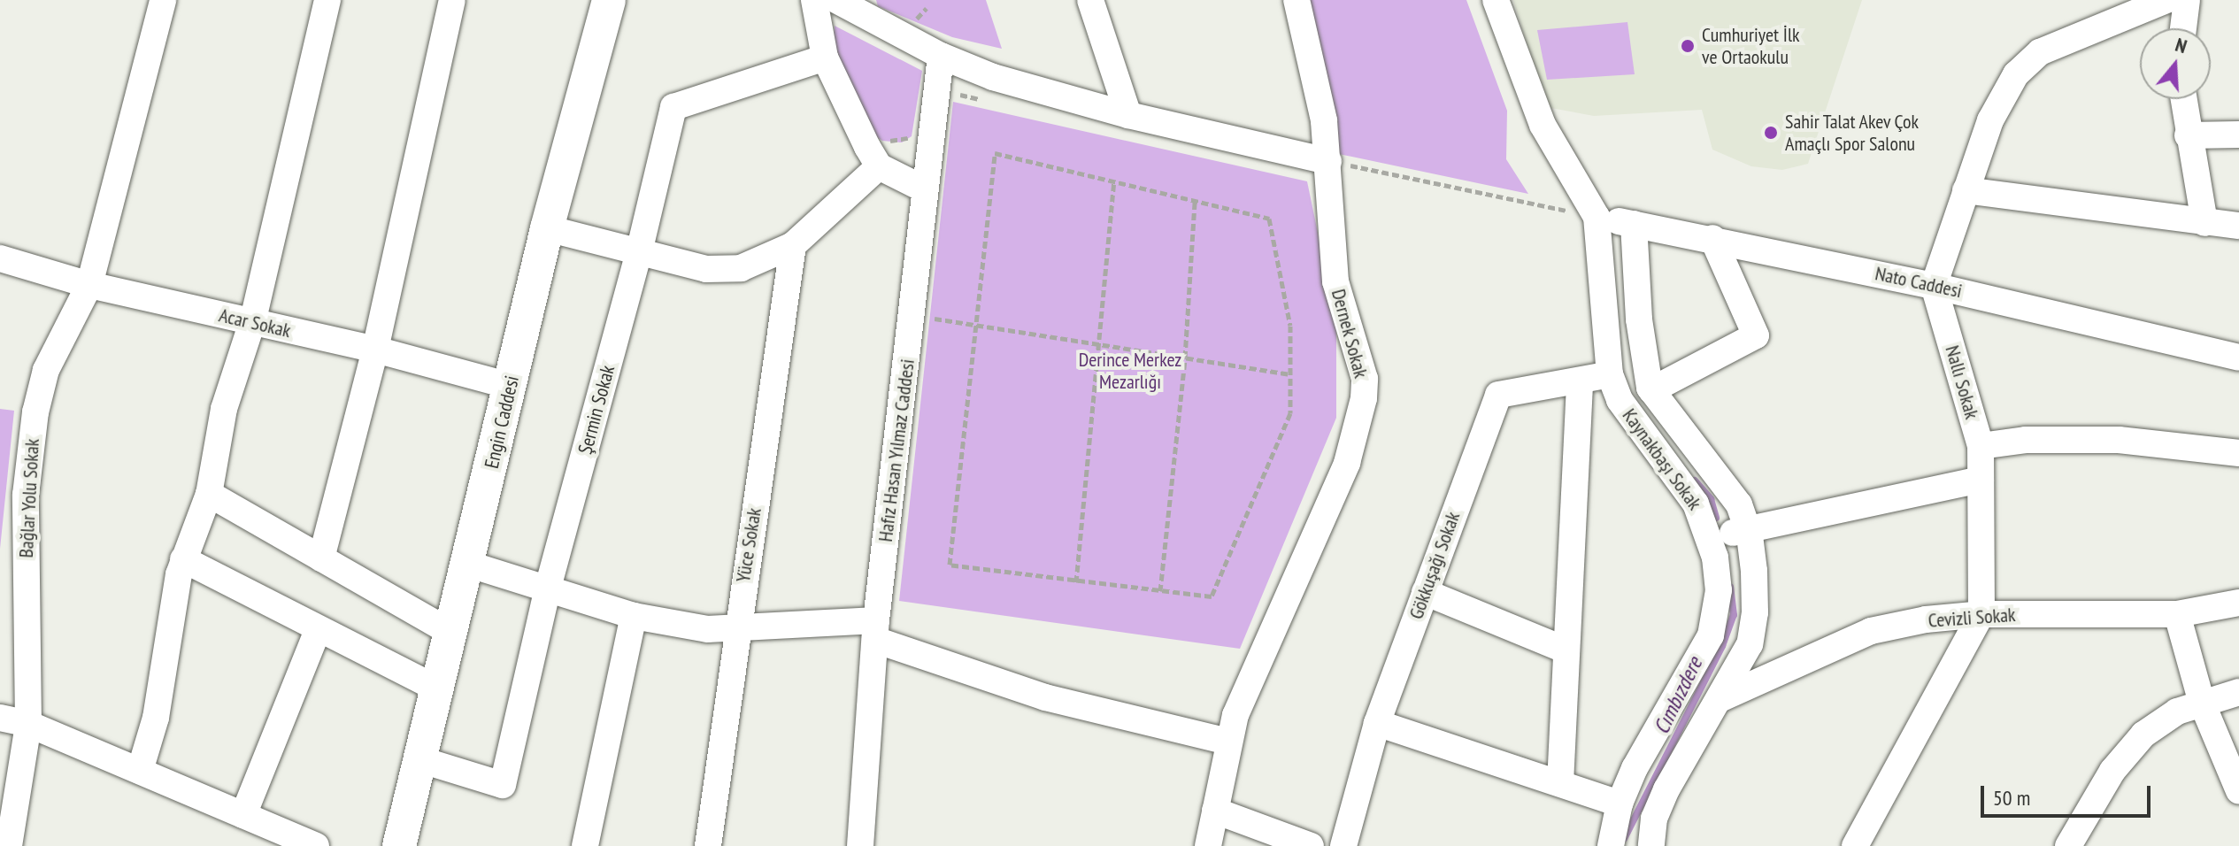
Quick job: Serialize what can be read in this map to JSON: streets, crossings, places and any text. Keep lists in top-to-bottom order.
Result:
{
  "streets": {
    "street": [
      "Nato Caddesi",
      "Acar Sokak",
      "Dernek Sokak",
      "Nallı Sokak",
      "Şermin Sokak",
      "Engin Caddesi",
      "Hafız Hasan Yılmaz Caddesi",
      "Kaynakbaşı Sokak",
      "Bağlar Yolu Sokak",
      "Yüce Sokak",
      "Gökkuşağı Sokak",
      "Cevizli Sokak"
    ]
  },
  "crossings": [
    ["Nato Caddesi", "Nallı Sokak"],
    ["Nato Caddesi", "Kaynakbaşı Sokak"],
    ["Acar Sokak", "Engin Caddesi"],
    ["Acar Sokak", "Bağlar Yolu Sokak"],
    ["Nallı Sokak", "Cevizli Sokak"],
    ["Şermin Sokak", "Engin Caddesi"],
    ["Kaynakbaşı Sokak", "Gökkuşağı Sokak"]
  ],
  "water": ["Cımbızdere"],
  "parks": ["Derince Merkez Mezarlığı"],
  "places": ["Cumhuriyet İlk ve Ortaokulu", "Sahir Talat Akev Çok Amaçlı Spor Salonu"],
  "scale_bar": "50 m",
  "north": "top"
}
